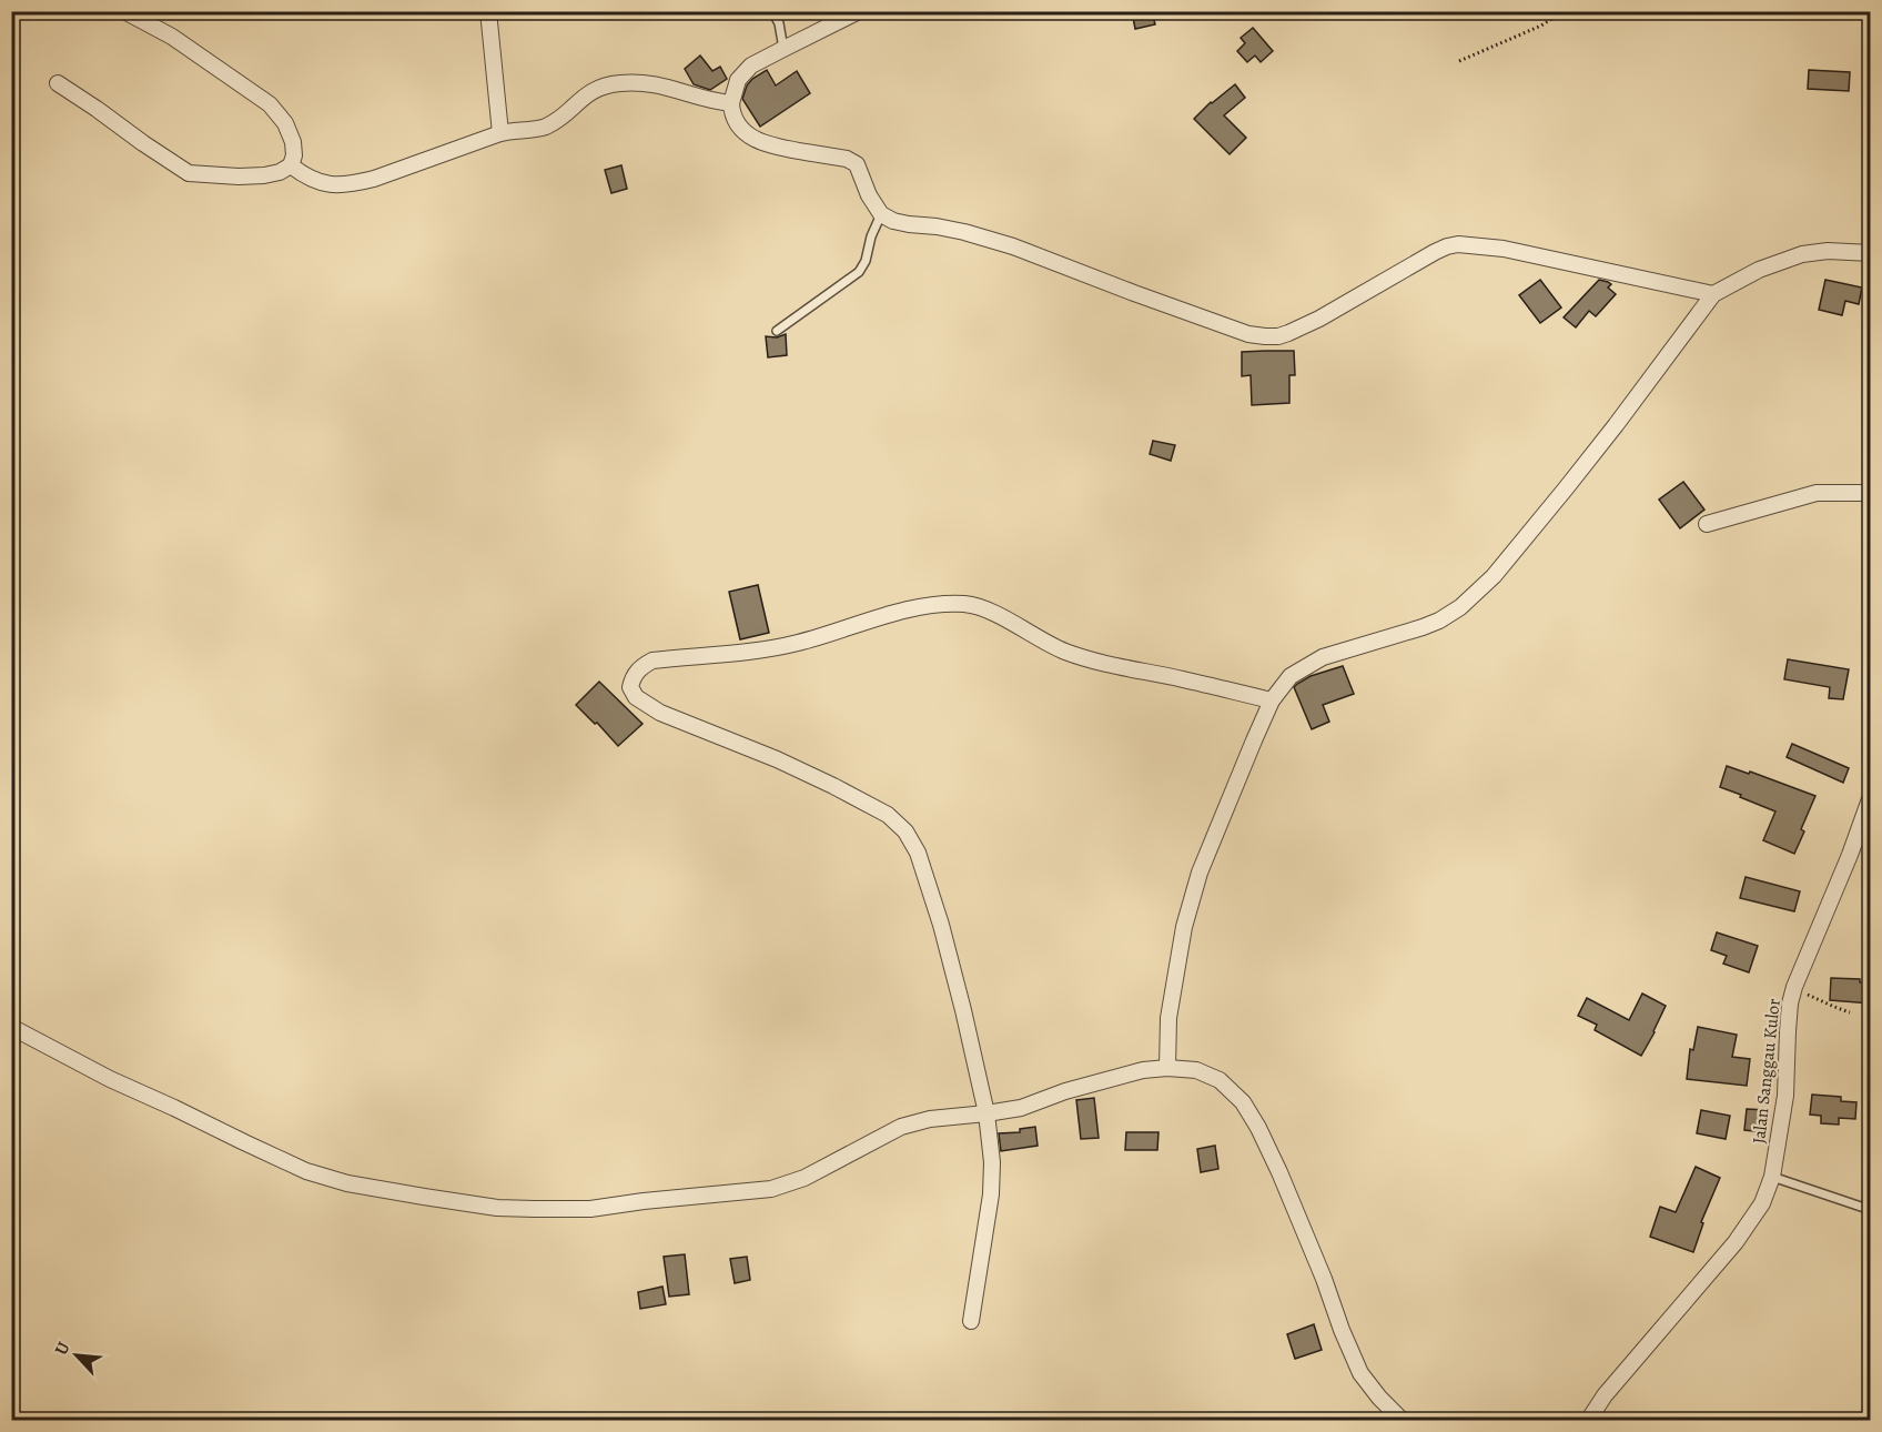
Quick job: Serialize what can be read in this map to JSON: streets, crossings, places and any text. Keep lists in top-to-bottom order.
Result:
{
  "streets": {
    "street": ["Jalan Sanggau Kulor"]
  },
  "north": "top left"
}
